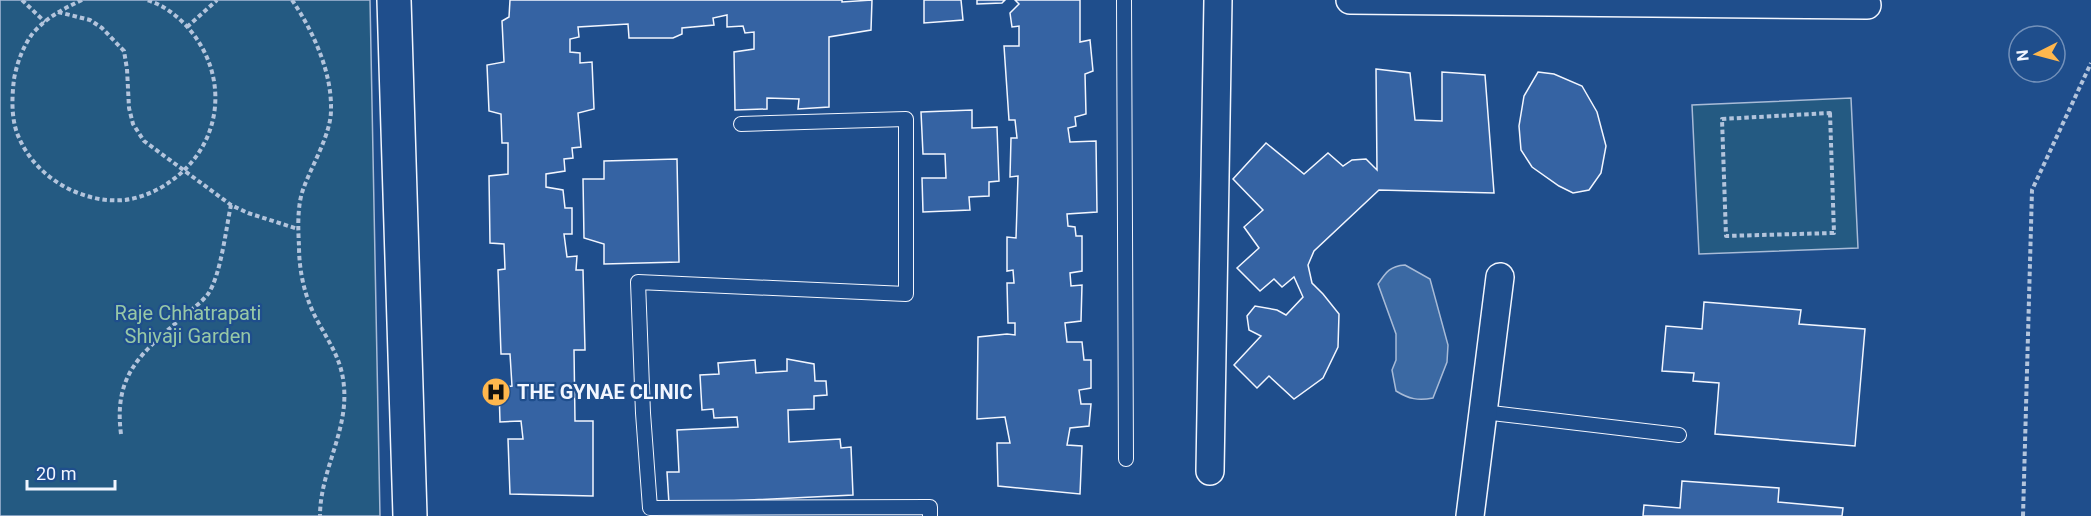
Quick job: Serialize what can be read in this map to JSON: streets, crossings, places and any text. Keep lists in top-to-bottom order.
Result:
{
  "parks": ["Raje Chhatrapati Shivaji Garden"],
  "places": {
    "hospital": ["THE GYNAE CLINIC"]
  },
  "scale_bar": "20 m",
  "north": "left"
}
